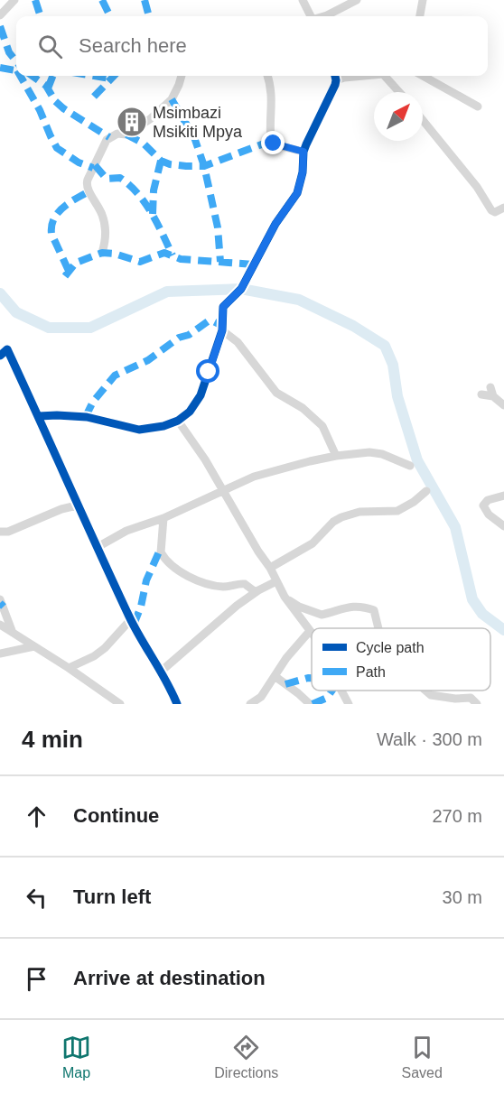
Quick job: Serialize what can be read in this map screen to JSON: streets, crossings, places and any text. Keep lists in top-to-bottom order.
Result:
{
  "places": {
    "building": ["Msimbazi Msikiti Mpya"]
  },
  "legend": ["Cycle path", "Path"],
  "north": "top right",
  "page": {
    "search": "Search here",
    "heading": ["4 min", "Walk · 300 m"],
    "list": [
      ["Continue", "270 m"],
      ["Turn left", "30 m"],
      "Arrive at destination"
    ],
    "nav": ["Map", "Directions", "Saved"]
  }
}
